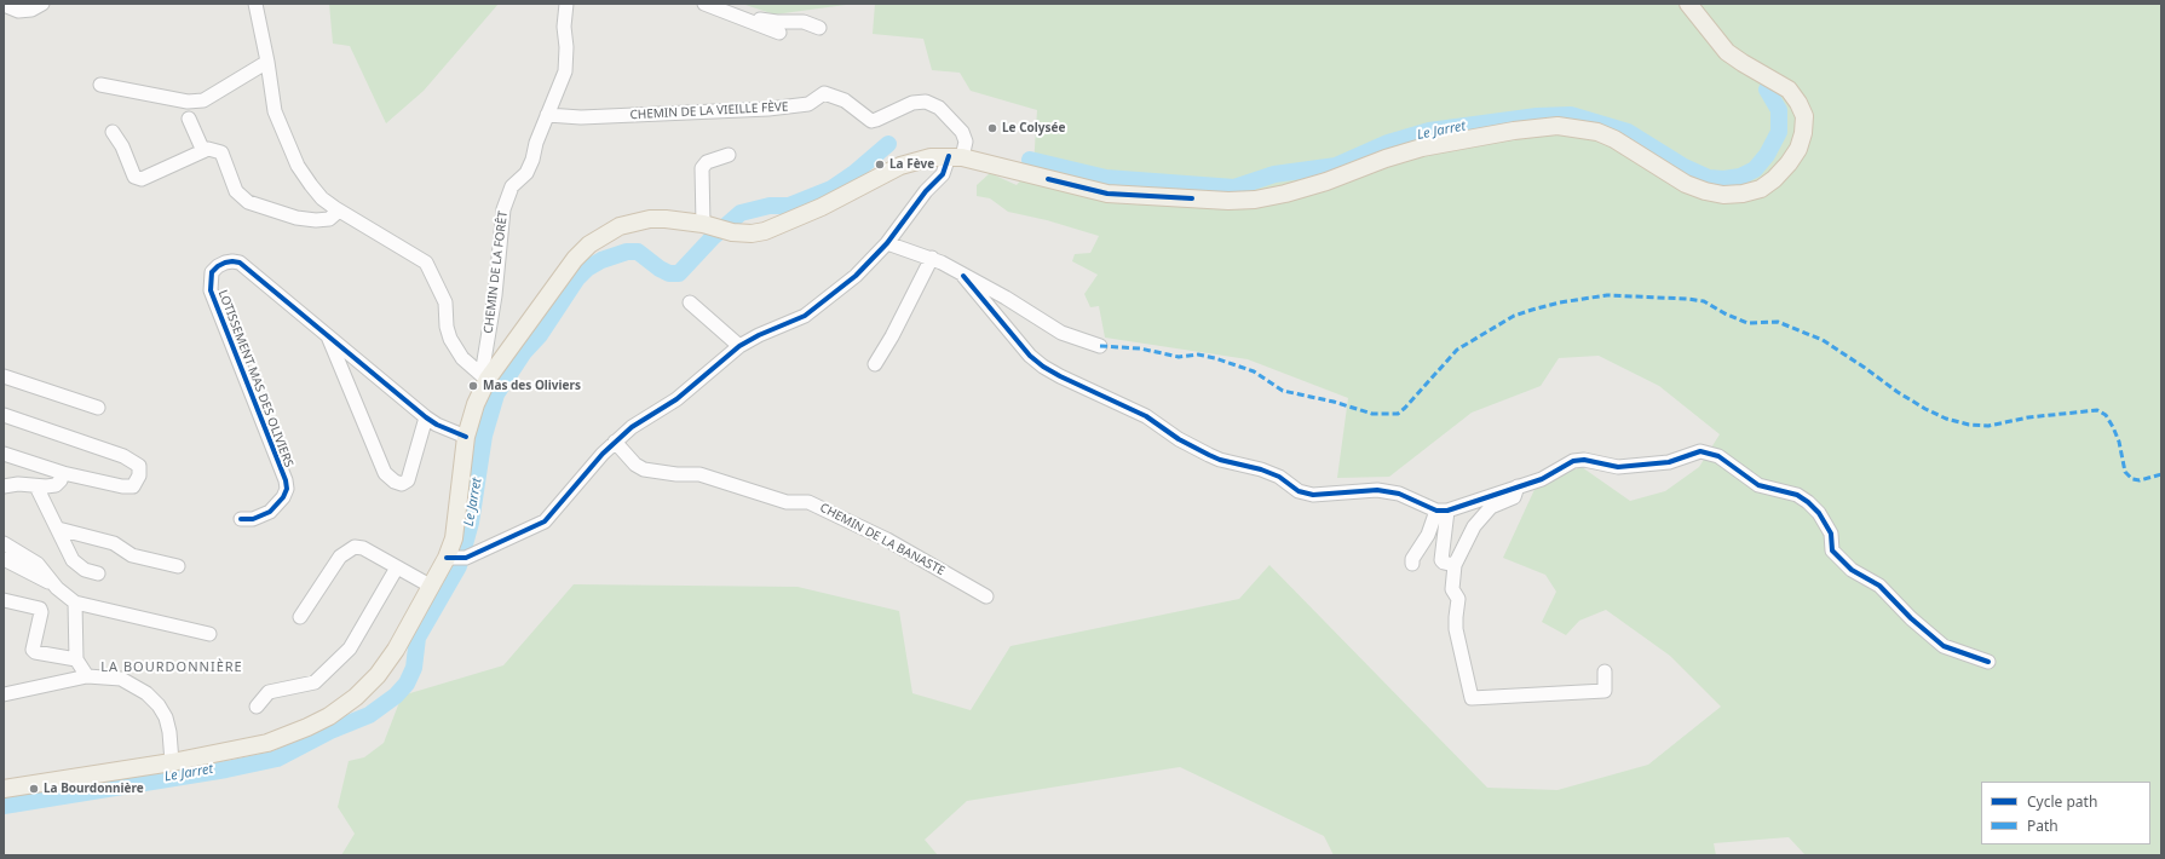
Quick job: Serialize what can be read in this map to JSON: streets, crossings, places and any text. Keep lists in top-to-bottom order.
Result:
{
  "streets": {
    "street": [
      "CHEMIN DE LA VIEILLE FÈVE",
      "CHEMIN DE LA FORÊT",
      "LOTISSEMENT MAS DES OLIVIERS",
      "CHEMIN DE LA BANASTE"
    ]
  },
  "crossings": [
    ["CHEMIN DE LA VIEILLE FÈVE", "CHEMIN DE LA FORÊT"]
  ],
  "districts": ["LA BOURDONNIÈRE"],
  "water": ["Le Jarret"],
  "places": [
    "Le Colysée",
    "La Fève",
    "Mas des Oliviers",
    "La Bourdonnière"
  ],
  "legend": ["Cycle path", "Path"]
}
